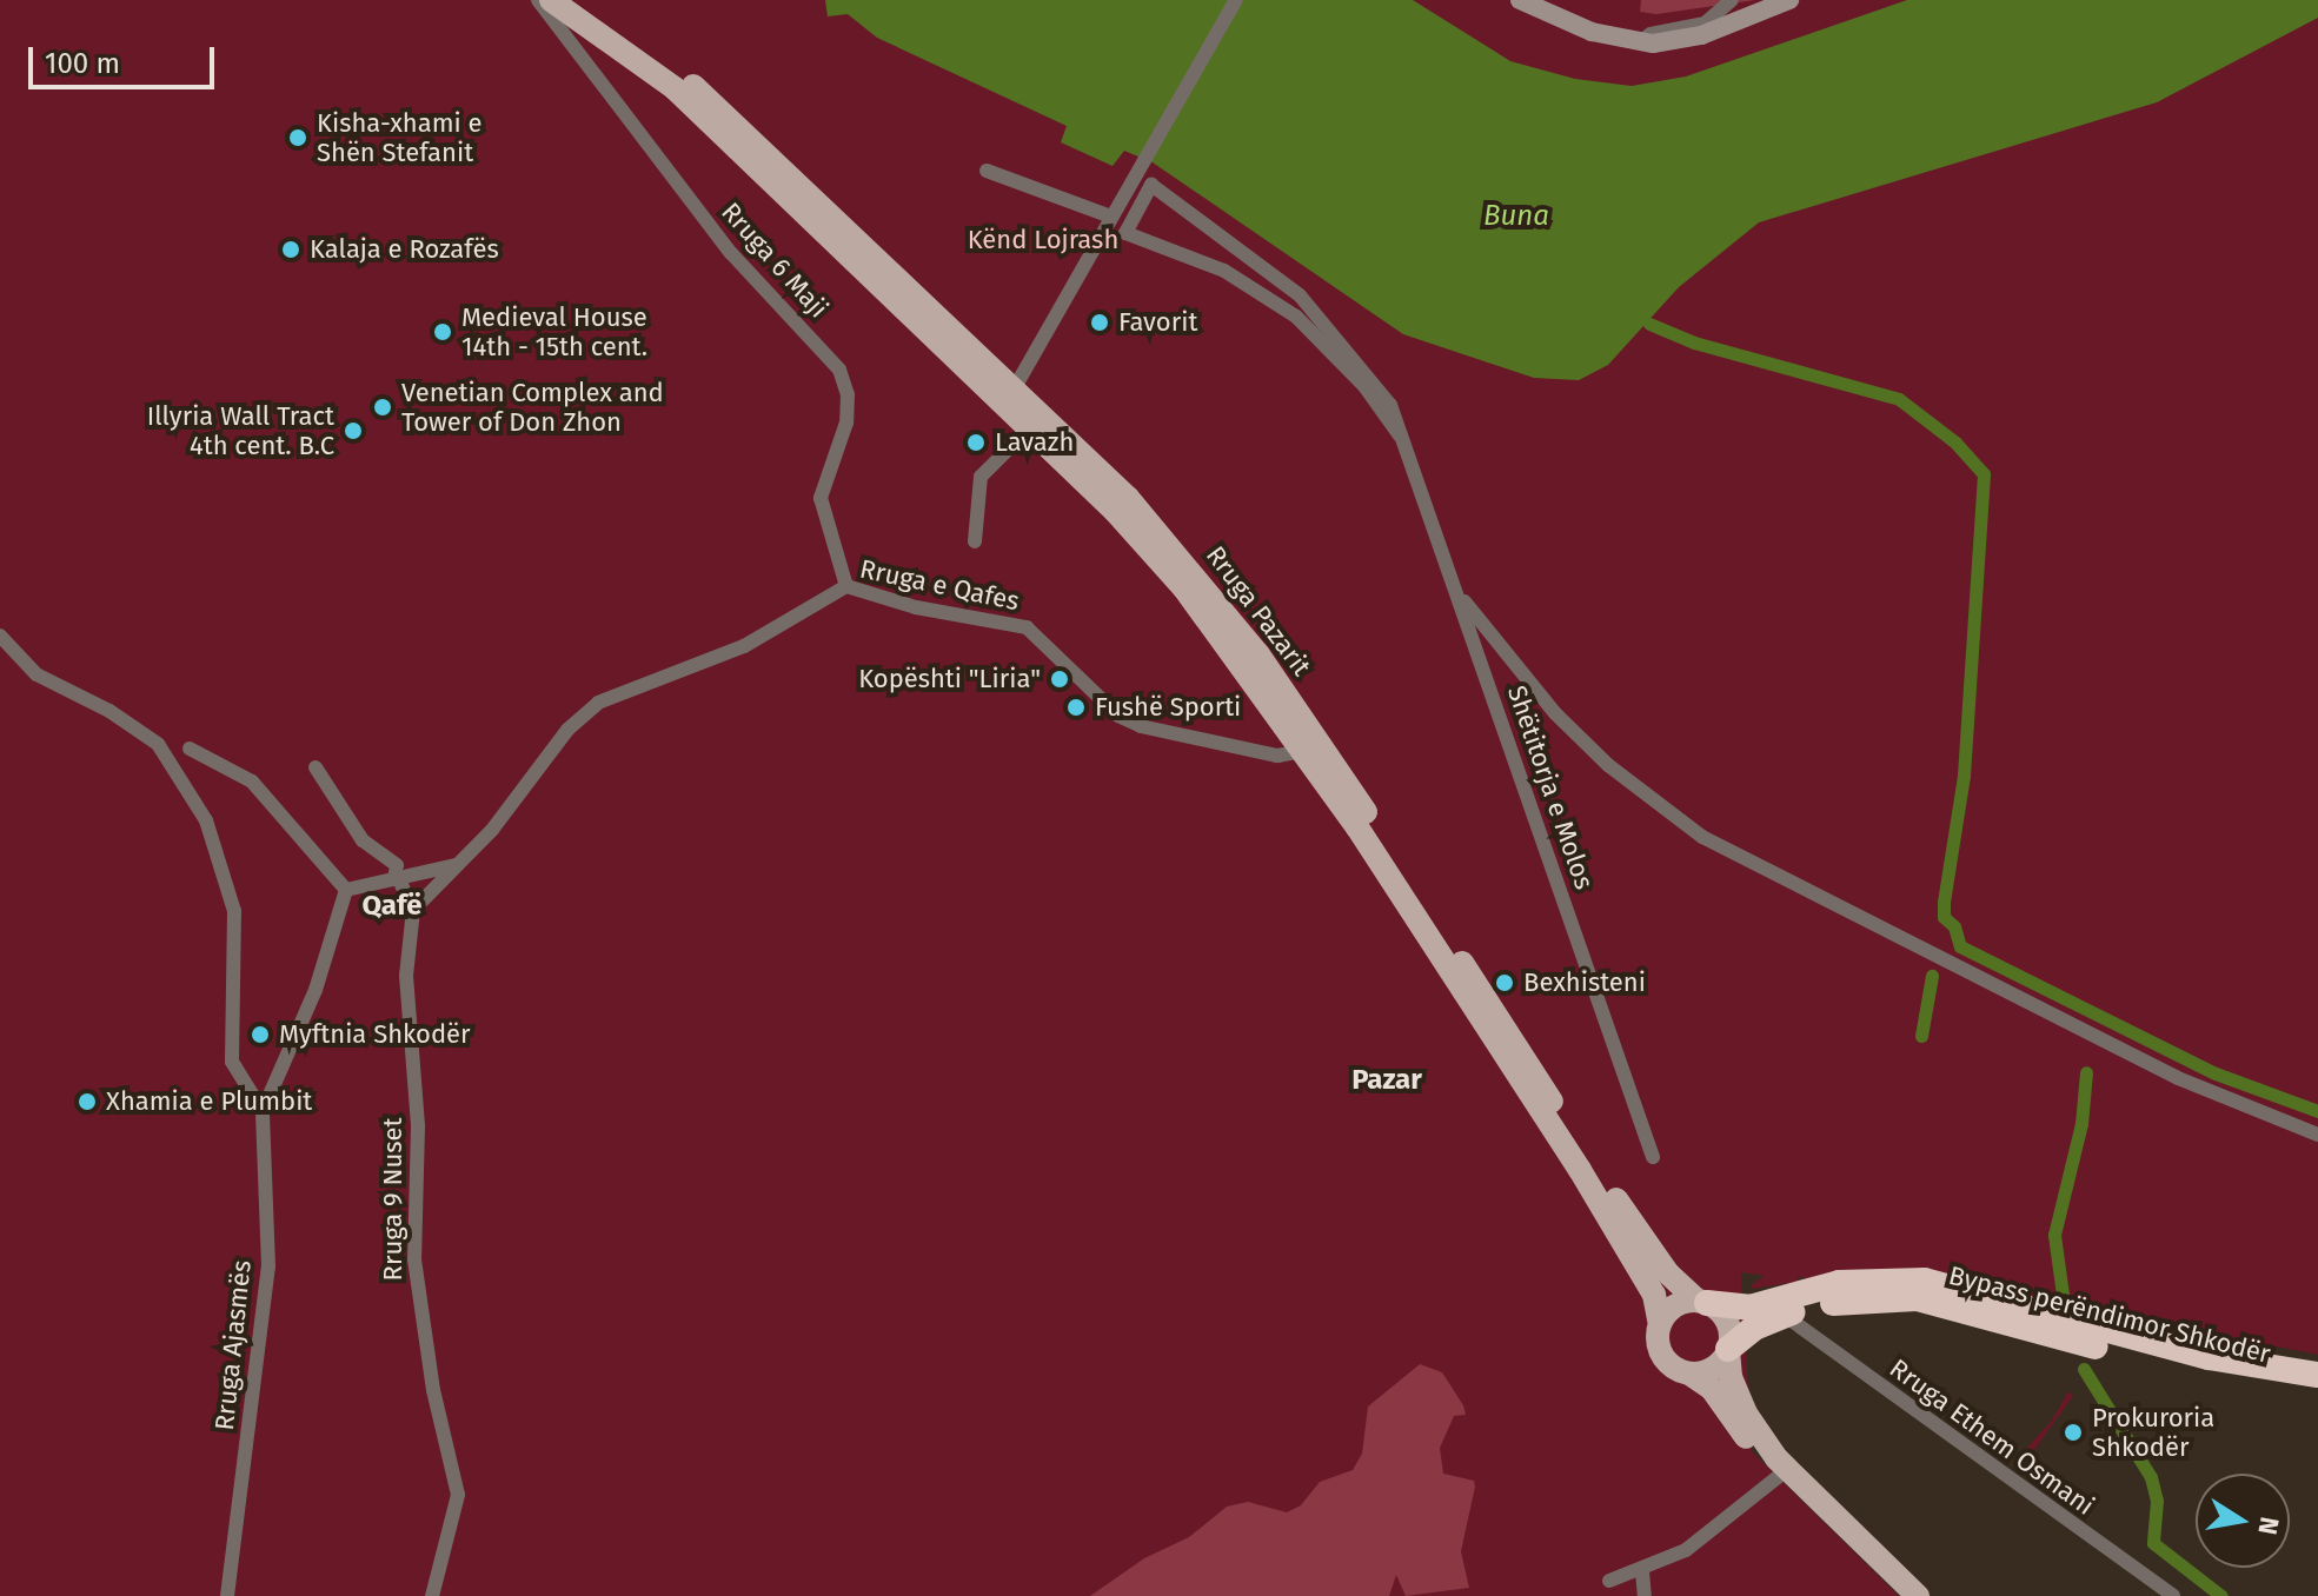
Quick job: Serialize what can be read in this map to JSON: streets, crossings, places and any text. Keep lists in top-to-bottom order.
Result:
{
  "streets": {
    "highway": ["Bypass perëndimor Shkodër"],
    "main road": ["Rruga Pazarit"],
    "street": [
      "Rruga 6 Maji",
      "Rruga e Qafes",
      "Shëtitorja e Molos",
      "Rruga 9 Nuset",
      "Rruga Ajasmës",
      "Rruga Ethem Osmani"
    ]
  },
  "crossings": [
    ["Rruga 6 Maji", "Rruga e Qafes"],
    ["Rruga e Qafes", "Rruga Pazarit"],
    ["Rruga e Qafes", "Rruga 9 Nuset"],
    ["Rruga Pazarit", "Bypass perëndimor Shkodër"],
    ["Bypass perëndimor Shkodër", "Rruga Ethem Osmani"]
  ],
  "districts": ["Qafë", "Pazar"],
  "water": ["Buna"],
  "parks": ["Kënd Lojrash"],
  "places": [
    "Kisha-xhami e Shën Stefanit",
    "Kalaja e Rozafës",
    "Favorit",
    "Medieval House 14th - 15th cent.",
    "Venetian Complex and Tower of Don Zhon",
    "Illyria Wall Tract 4th cent. B.C",
    "Lavazh",
    "Kopështi \"Liria\"",
    "Fushë Sporti",
    "Bexhisteni",
    "Myftnia Shkodër",
    "Xhamia e Plumbit",
    "Prokuroria Shkodër"
  ],
  "scale_bar": "100 m",
  "north": "right"
}
